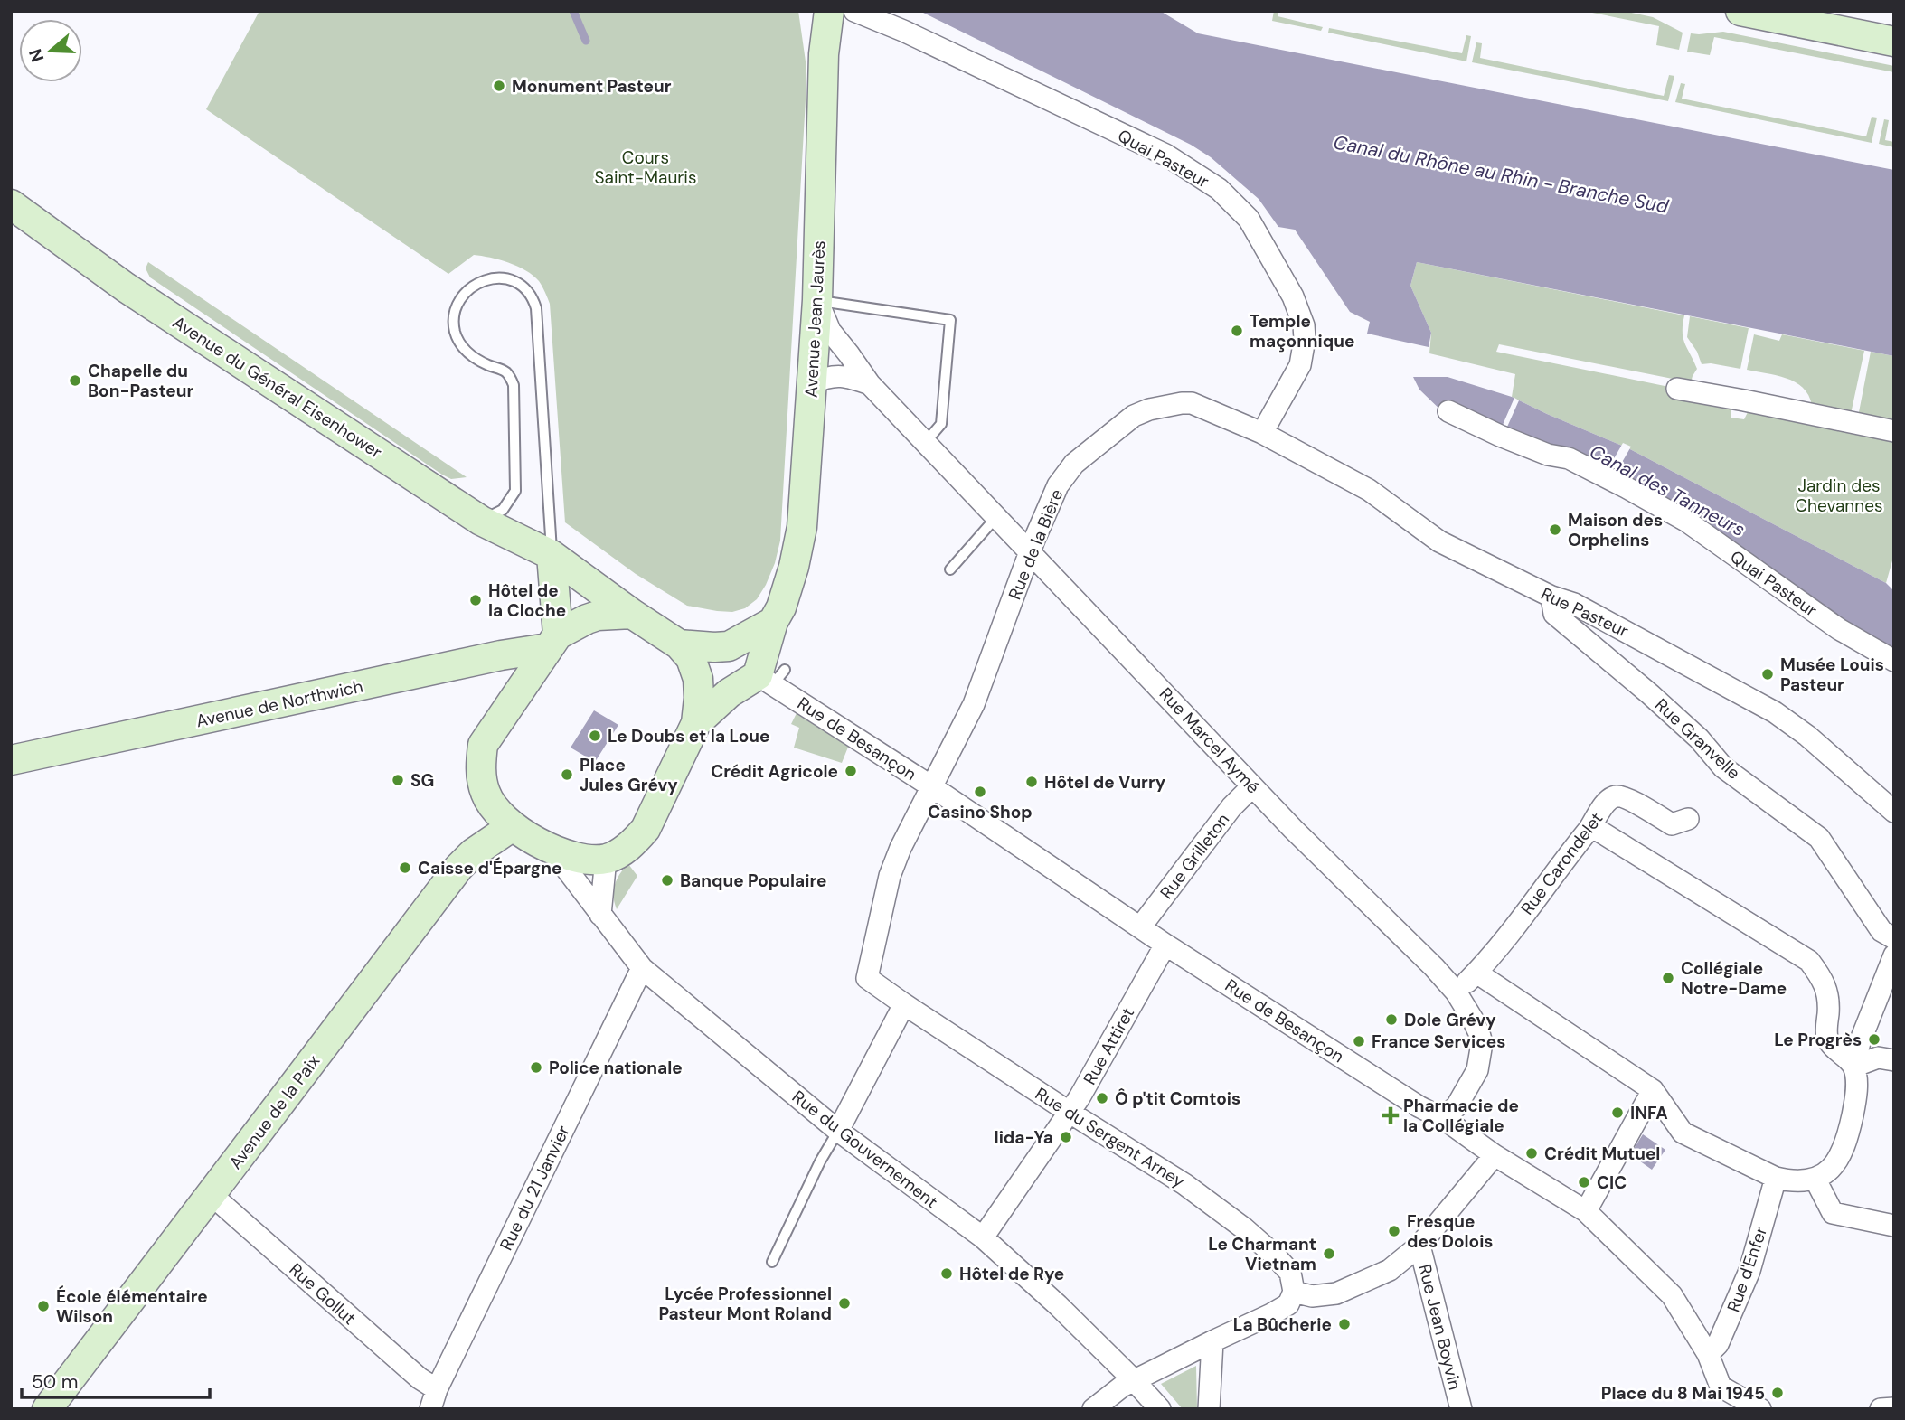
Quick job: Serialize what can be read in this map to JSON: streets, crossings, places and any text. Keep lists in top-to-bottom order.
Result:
{
  "streets": {
    "main road": [
      "Avenue Jean Jaurès",
      "Avenue du Général Eisenhower",
      "Avenue de Northwich",
      "Avenue de la Paix"
    ],
    "street": [
      "Quai Pasteur",
      "Rue de la Bière",
      "Rue Pasteur",
      "Rue de Besançon",
      "Rue Granvelle",
      "Rue Marcel Aymé",
      "Rue Grilleton",
      "Rue Carondelet",
      "Rue Attiret",
      "Rue du Sergent Arney",
      "Rue du Gouvernement",
      "Rue du 21 Janvier",
      "Rue d'Enfer",
      "Rue Gollut",
      "Rue Jean Boyvin"
    ]
  },
  "crossings": [
    ["Quai Pasteur", "Rue de la Bière"],
    ["Quai Pasteur", "Rue Pasteur"],
    ["Avenue Jean Jaurès", "Rue de Besançon"],
    ["Avenue Jean Jaurès", "Rue Marcel Aymé"],
    ["Rue de la Bière", "Rue Pasteur"],
    ["Rue de la Bière", "Rue de Besançon"],
    ["Rue de la Bière", "Rue Marcel Aymé"],
    ["Rue de la Bière", "Rue du Sergent Arney"],
    ["Rue Pasteur", "Rue Granvelle"],
    ["Rue de Besançon", "Rue Marcel Aymé"],
    ["Rue de Besançon", "Rue Grilleton"],
    ["Rue de Besançon", "Rue Attiret"],
    ["Rue de Besançon", "Rue d'Enfer"],
    ["Rue Marcel Aymé", "Rue Grilleton"],
    ["Rue Marcel Aymé", "Rue Carondelet"],
    ["Rue Attiret", "Rue du Sergent Arney"],
    ["Rue Attiret", "Rue du Gouvernement"],
    ["Avenue de la Paix", "Rue Gollut"],
    ["Rue du Gouvernement", "Rue du 21 Janvier"],
    ["Rue du 21 Janvier", "Rue Gollut"]
  ],
  "water": ["Canal du Rhône au Rhin - Branche Sud", "Canal des Tanneurs"],
  "parks": ["Cours Saint-Mauris", "Jardin des Chevannes"],
  "places": {
    "other": [
      "Monument Pasteur",
      "Temple maçonnique",
      "Chapelle du Bon-Pasteur",
      "Maison des Orphelins",
      "Hôtel de la Cloche",
      "Musée Louis Pasteur",
      "Le Doubs et la Loue",
      "Crédit Agricole",
      "Place Jules Grévy",
      "SG",
      "Hôtel de Vurry",
      "Casino Shop",
      "Caisse d'Épargne",
      "Banque Populaire",
      "Collégiale Notre-Dame",
      "Dole Grévy",
      "Le Progrès",
      "France Services",
      "Police nationale",
      "Ô p'tit Comtois",
      "INFA",
      "Iida-Ya",
      "Crédit Mutuel",
      "CIC",
      "Fresque des Dolois",
      "Le Charmant Vietnam",
      "Hôtel de Rye",
      "Lycée Professionnel Pasteur Mont Roland",
      "École élémentaire Wilson",
      "La Bûcherie",
      "Place du 8 Mai 1945"
    ],
    "health": ["Pharmacie de la Collégiale"]
  },
  "scale_bar": "50 m",
  "north": "left"
}
